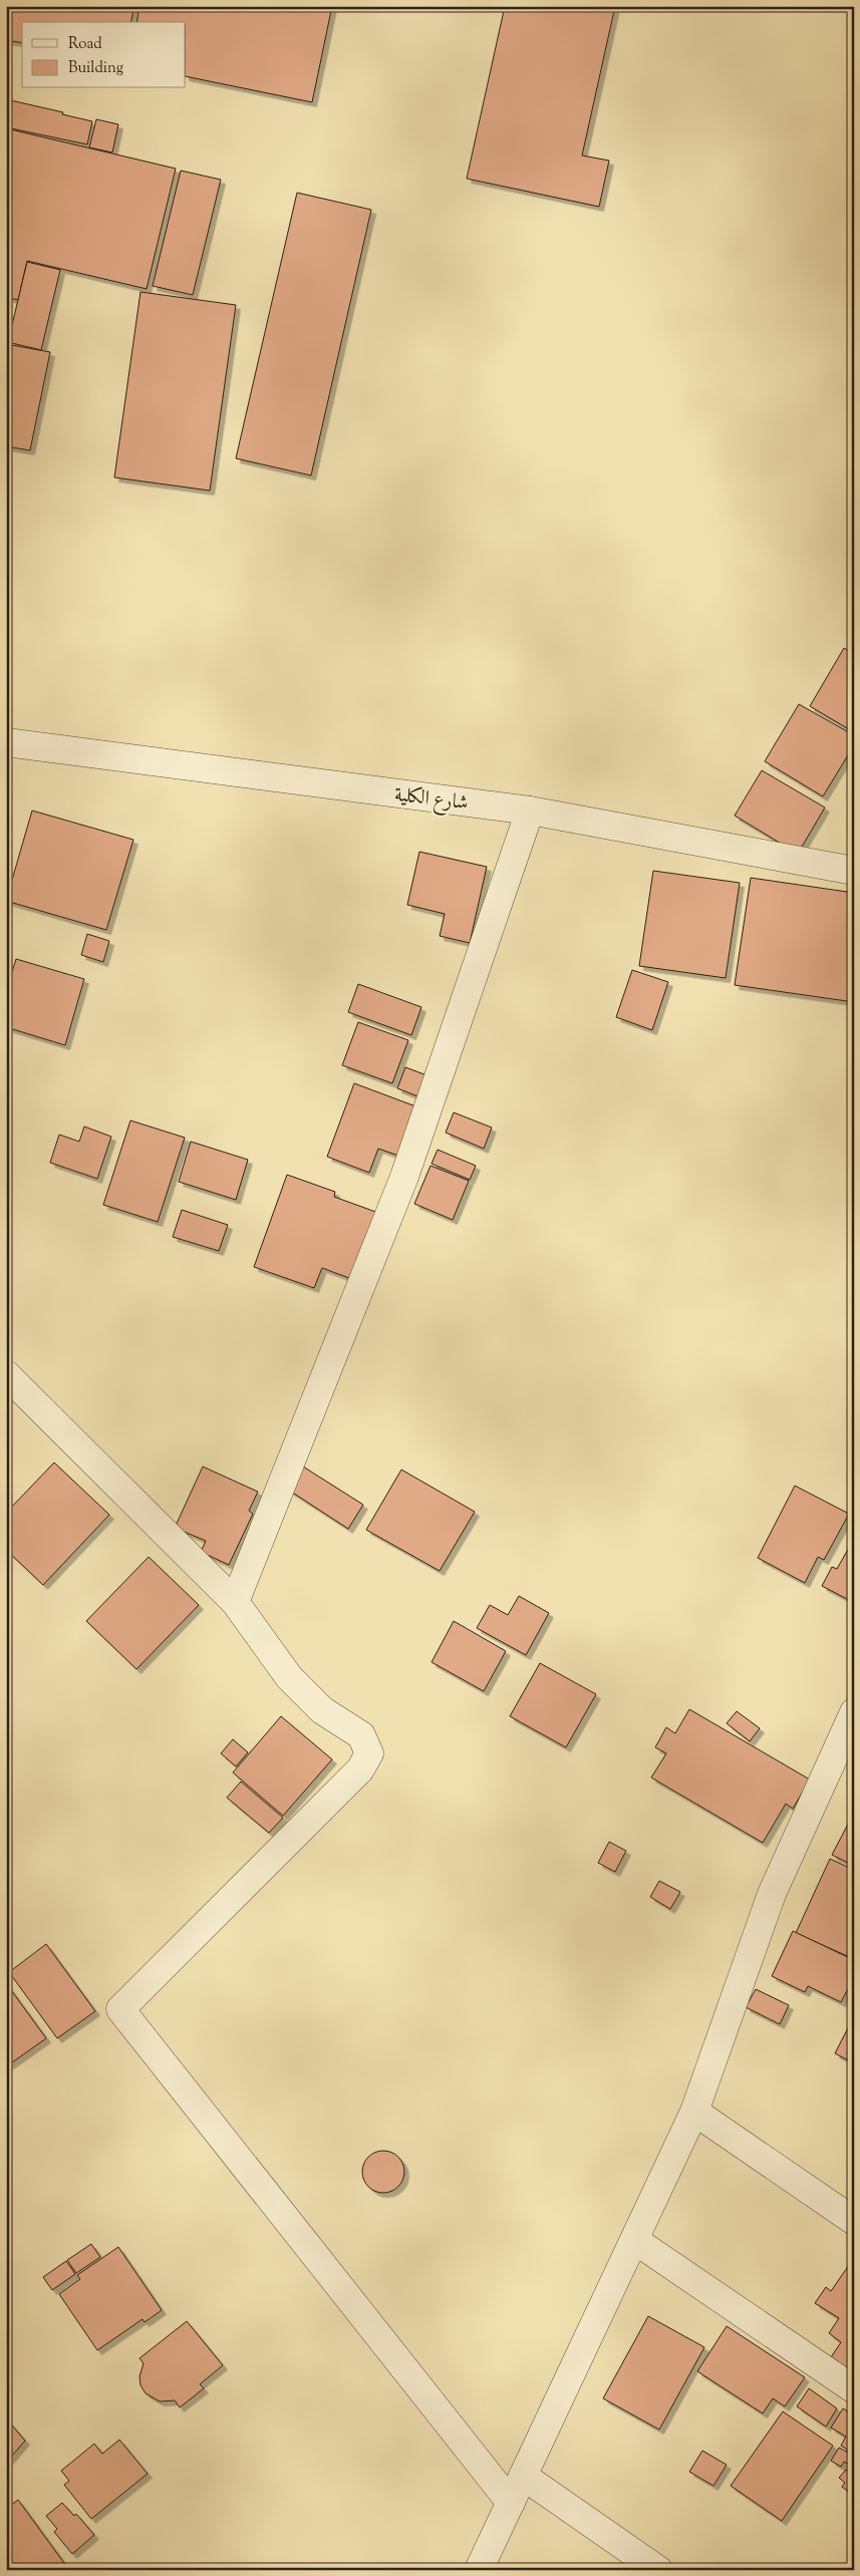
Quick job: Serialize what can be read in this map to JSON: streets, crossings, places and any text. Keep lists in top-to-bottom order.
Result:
{
  "streets": {
    "street": ["شارع الكلية"]
  },
  "legend": ["Road", "Building"]
}
